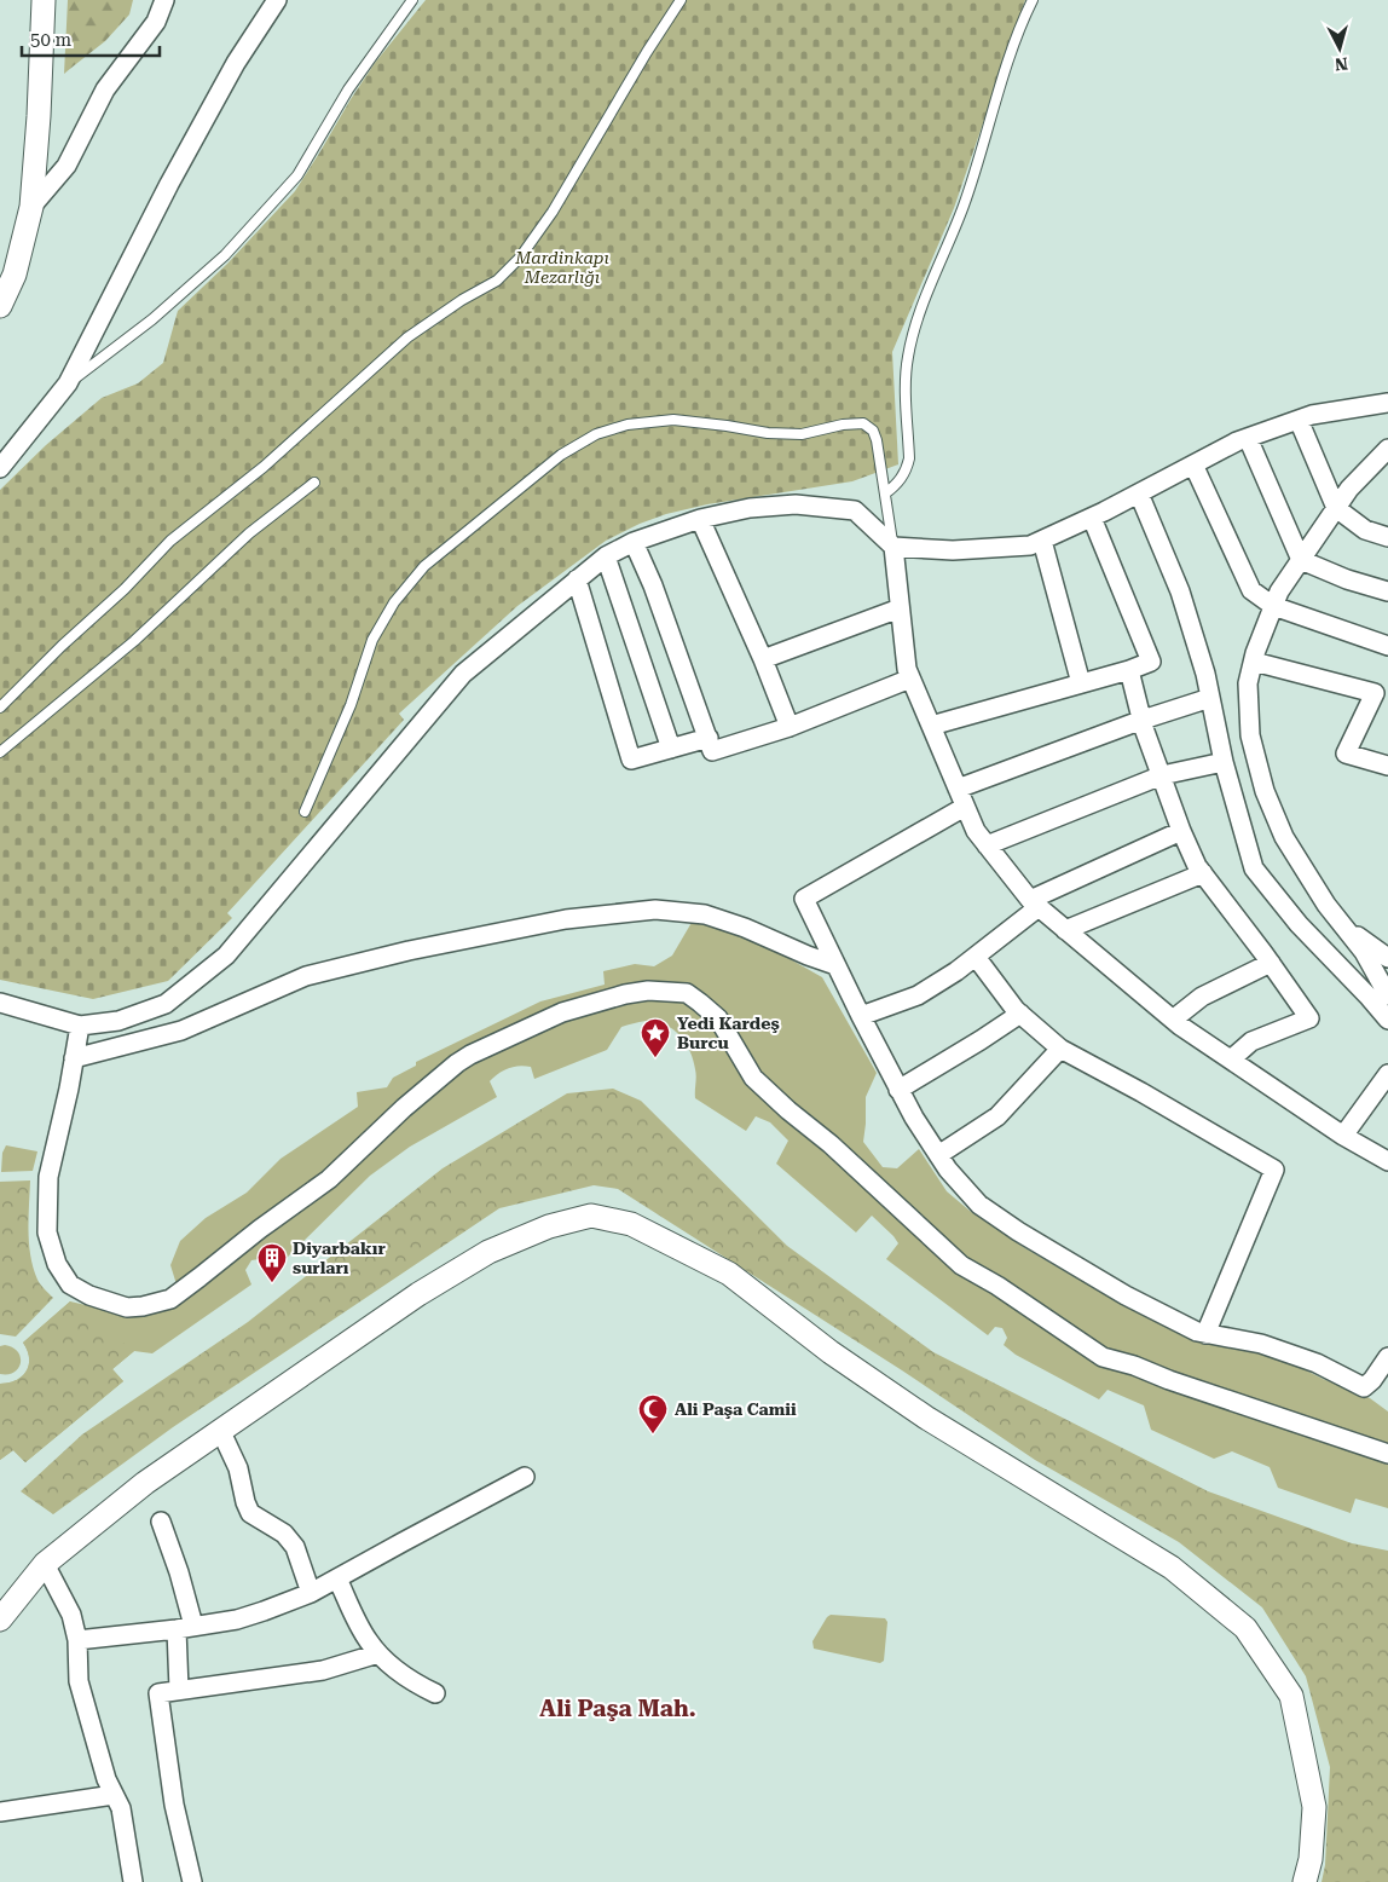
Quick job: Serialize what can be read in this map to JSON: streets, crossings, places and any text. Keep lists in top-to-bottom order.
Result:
{
  "districts": ["Ali Paşa Mah."],
  "parks": ["Mardinkapı Mezarlığı"],
  "places": {
    "place": ["Yedi Kardeş Burcu"],
    "building": ["Diyarbakır surları"],
    "mosque": ["Ali Paşa Camii"]
  },
  "scale_bar": "50 m",
  "north": "bottom"
}
